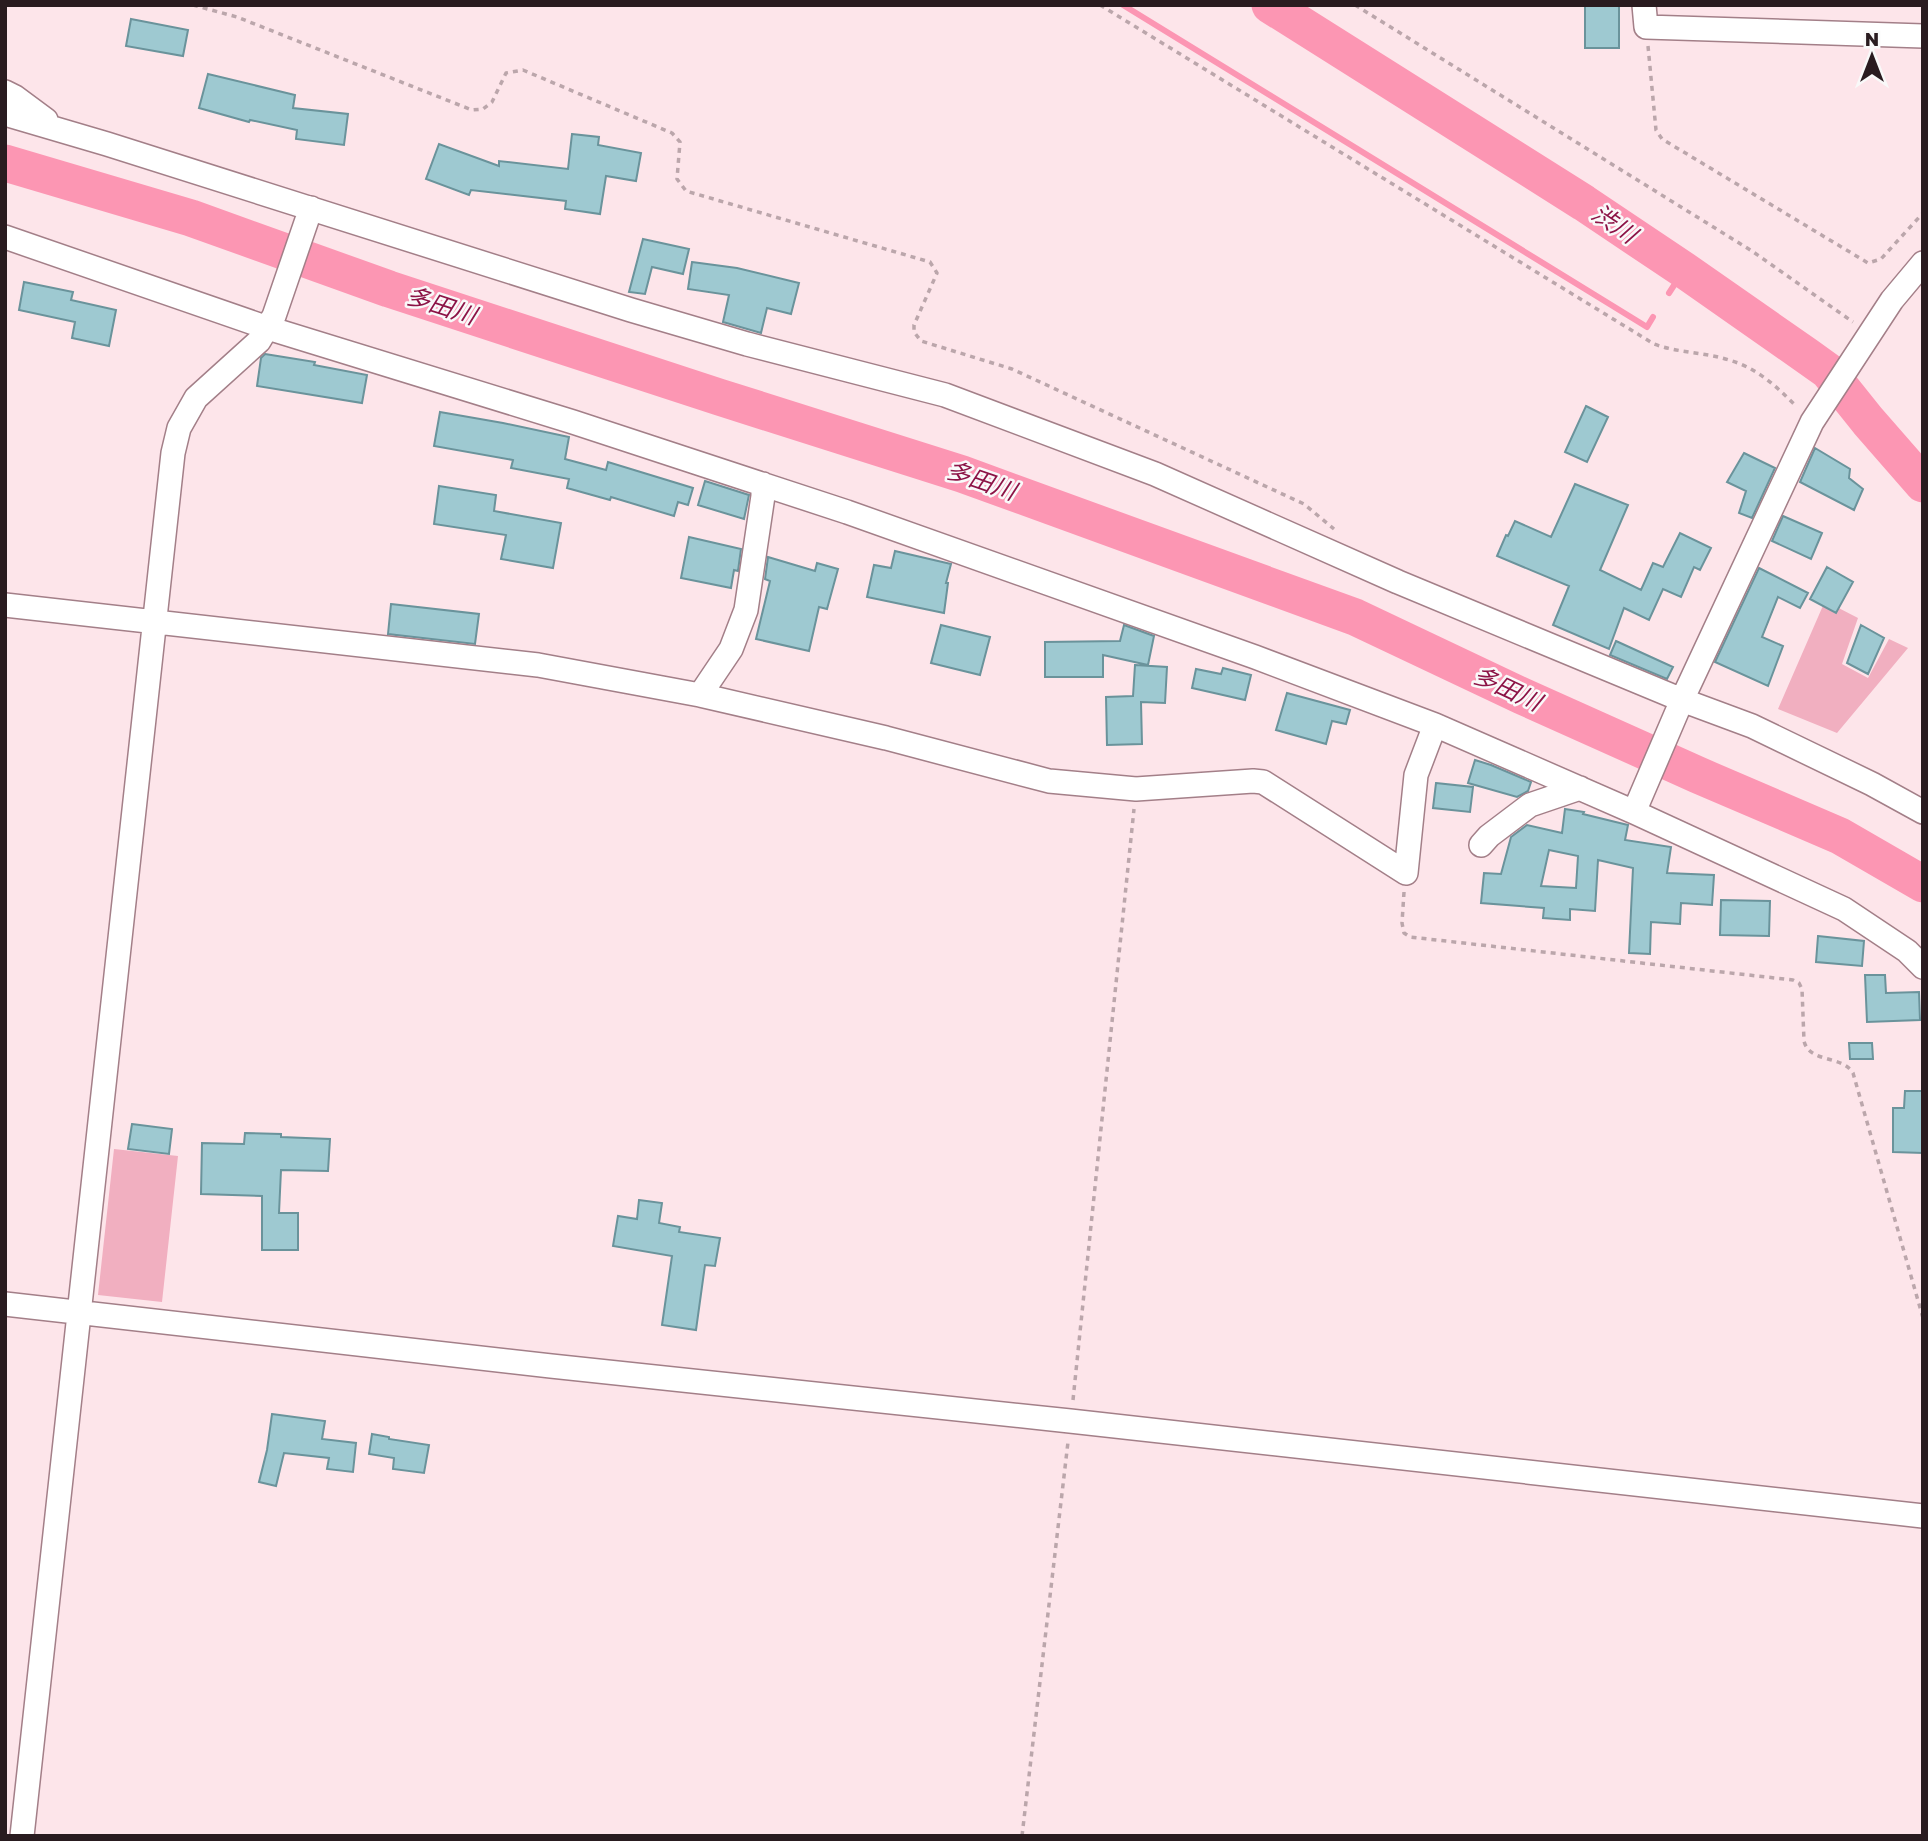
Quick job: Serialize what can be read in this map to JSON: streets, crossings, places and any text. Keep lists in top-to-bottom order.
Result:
{
  "water": ["渋川", "多田川"],
  "north": "top"
}
